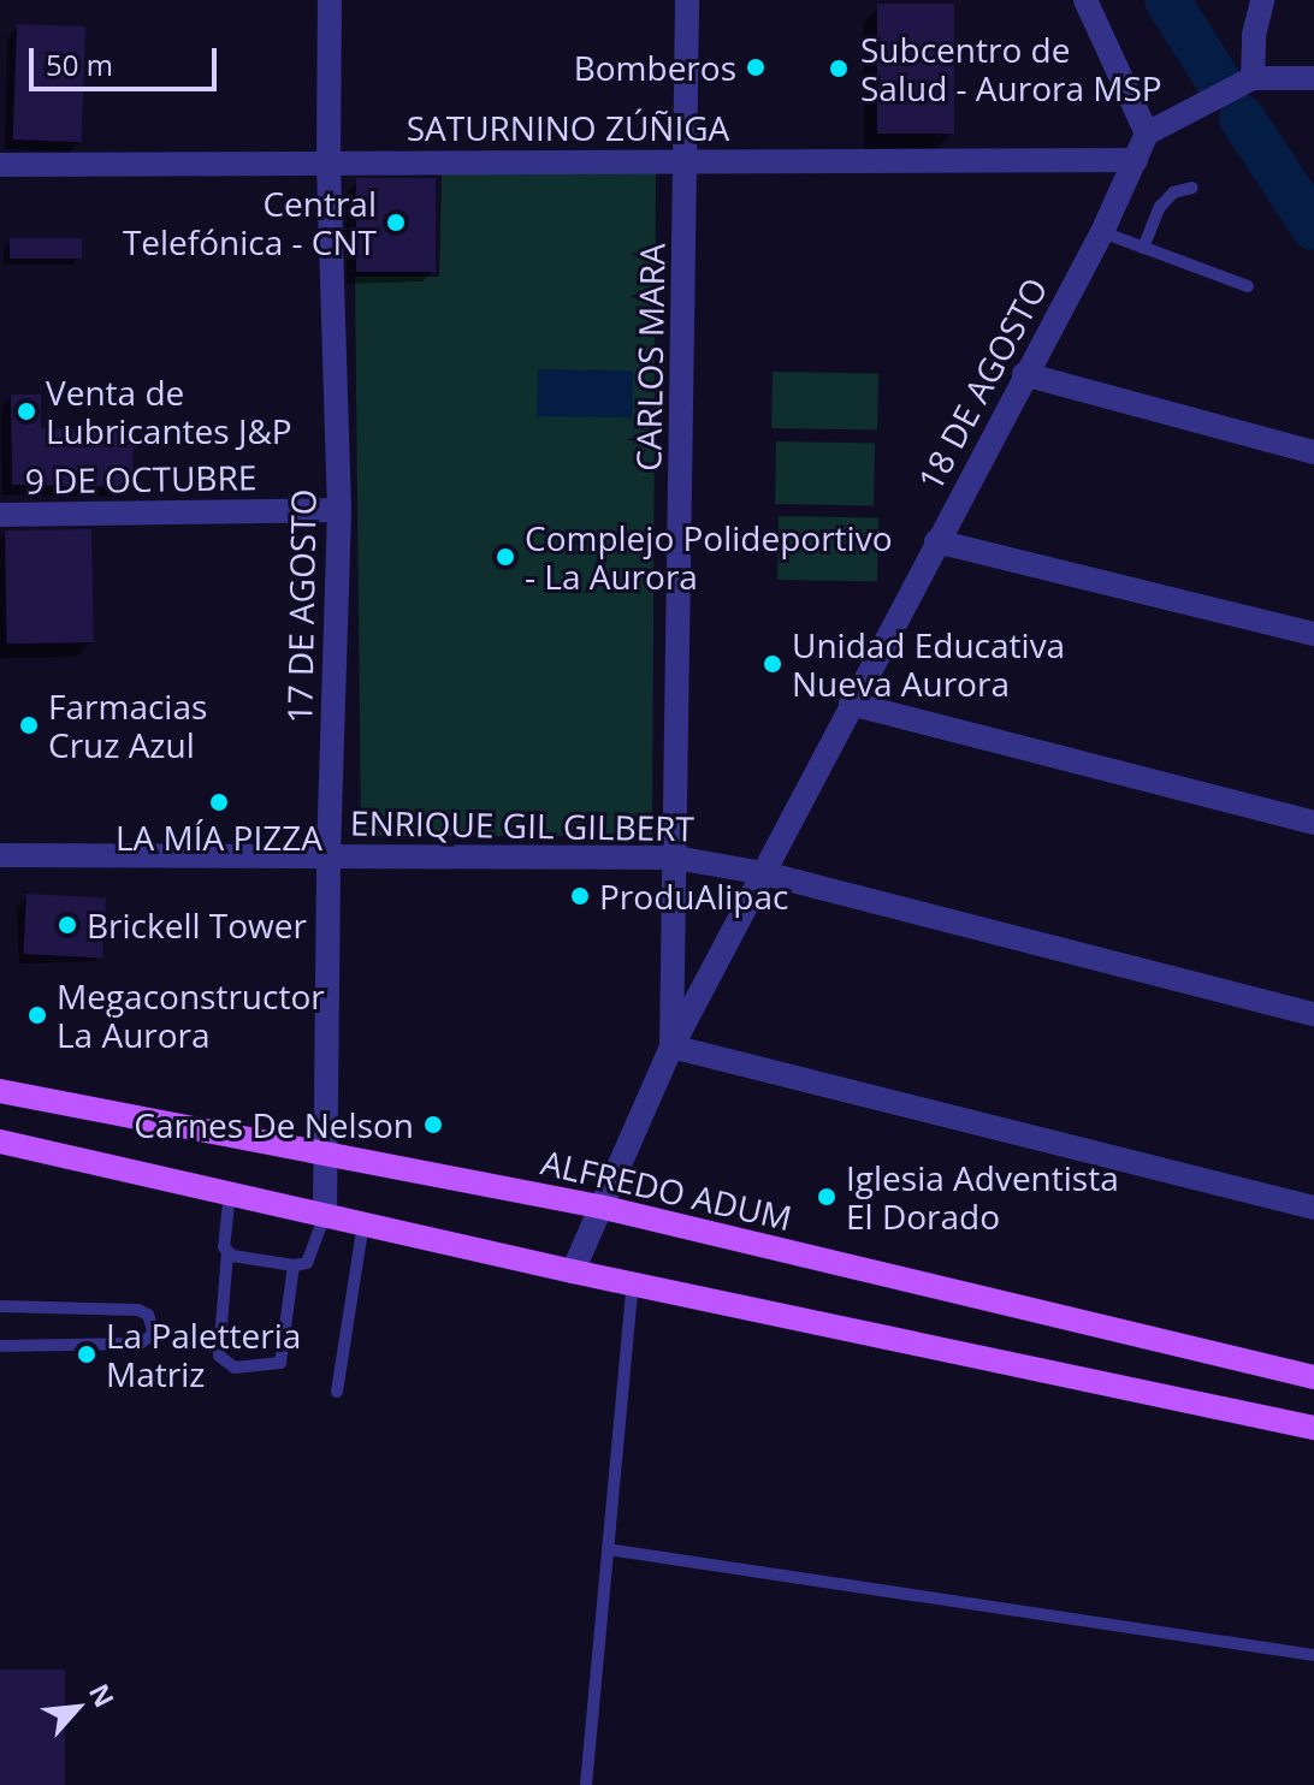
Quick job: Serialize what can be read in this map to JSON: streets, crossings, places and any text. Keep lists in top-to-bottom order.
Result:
{
  "streets": {
    "main road": ["ALFREDO ADUM"],
    "street": [
      "SATURNINO ZÚÑIGA",
      "CARLOS MARA",
      "18 DE AGOSTO",
      "9 DE OCTUBRE",
      "17 DE AGOSTO",
      "ENRIQUE GIL GILBERT"
    ]
  },
  "crossings": [
    ["SATURNINO ZÚÑIGA", "CARLOS MARA"],
    ["SATURNINO ZÚÑIGA", "18 DE AGOSTO"],
    ["SATURNINO ZÚÑIGA", "17 DE AGOSTO"],
    ["CARLOS MARA", "18 DE AGOSTO"],
    ["CARLOS MARA", "ENRIQUE GIL GILBERT"],
    ["CARLOS MARA", "ALFREDO ADUM"],
    ["18 DE AGOSTO", "ENRIQUE GIL GILBERT"],
    ["9 DE OCTUBRE", "17 DE AGOSTO"],
    ["17 DE AGOSTO", "ENRIQUE GIL GILBERT"],
    ["17 DE AGOSTO", "ALFREDO ADUM"]
  ],
  "places": [
    "Bomberos",
    "Subcentro de Salud - Aurora MSP",
    "Central Telefónica - CNT",
    "Venta de Lubricantes J&P",
    "Complejo Polideportivo - La Aurora",
    "Unidad Educativa Nueva Aurora",
    "Farmacias Cruz Azul",
    "LA MÍA PIZZA",
    "ProduAlipac",
    "Brickell Tower",
    "Megaconstructor La Aurora",
    "Carnes De Nelson",
    "Iglesia Adventista El Dorado",
    "La Paletteria Matriz"
  ],
  "scale_bar": "50 m",
  "north": "top right"
}
